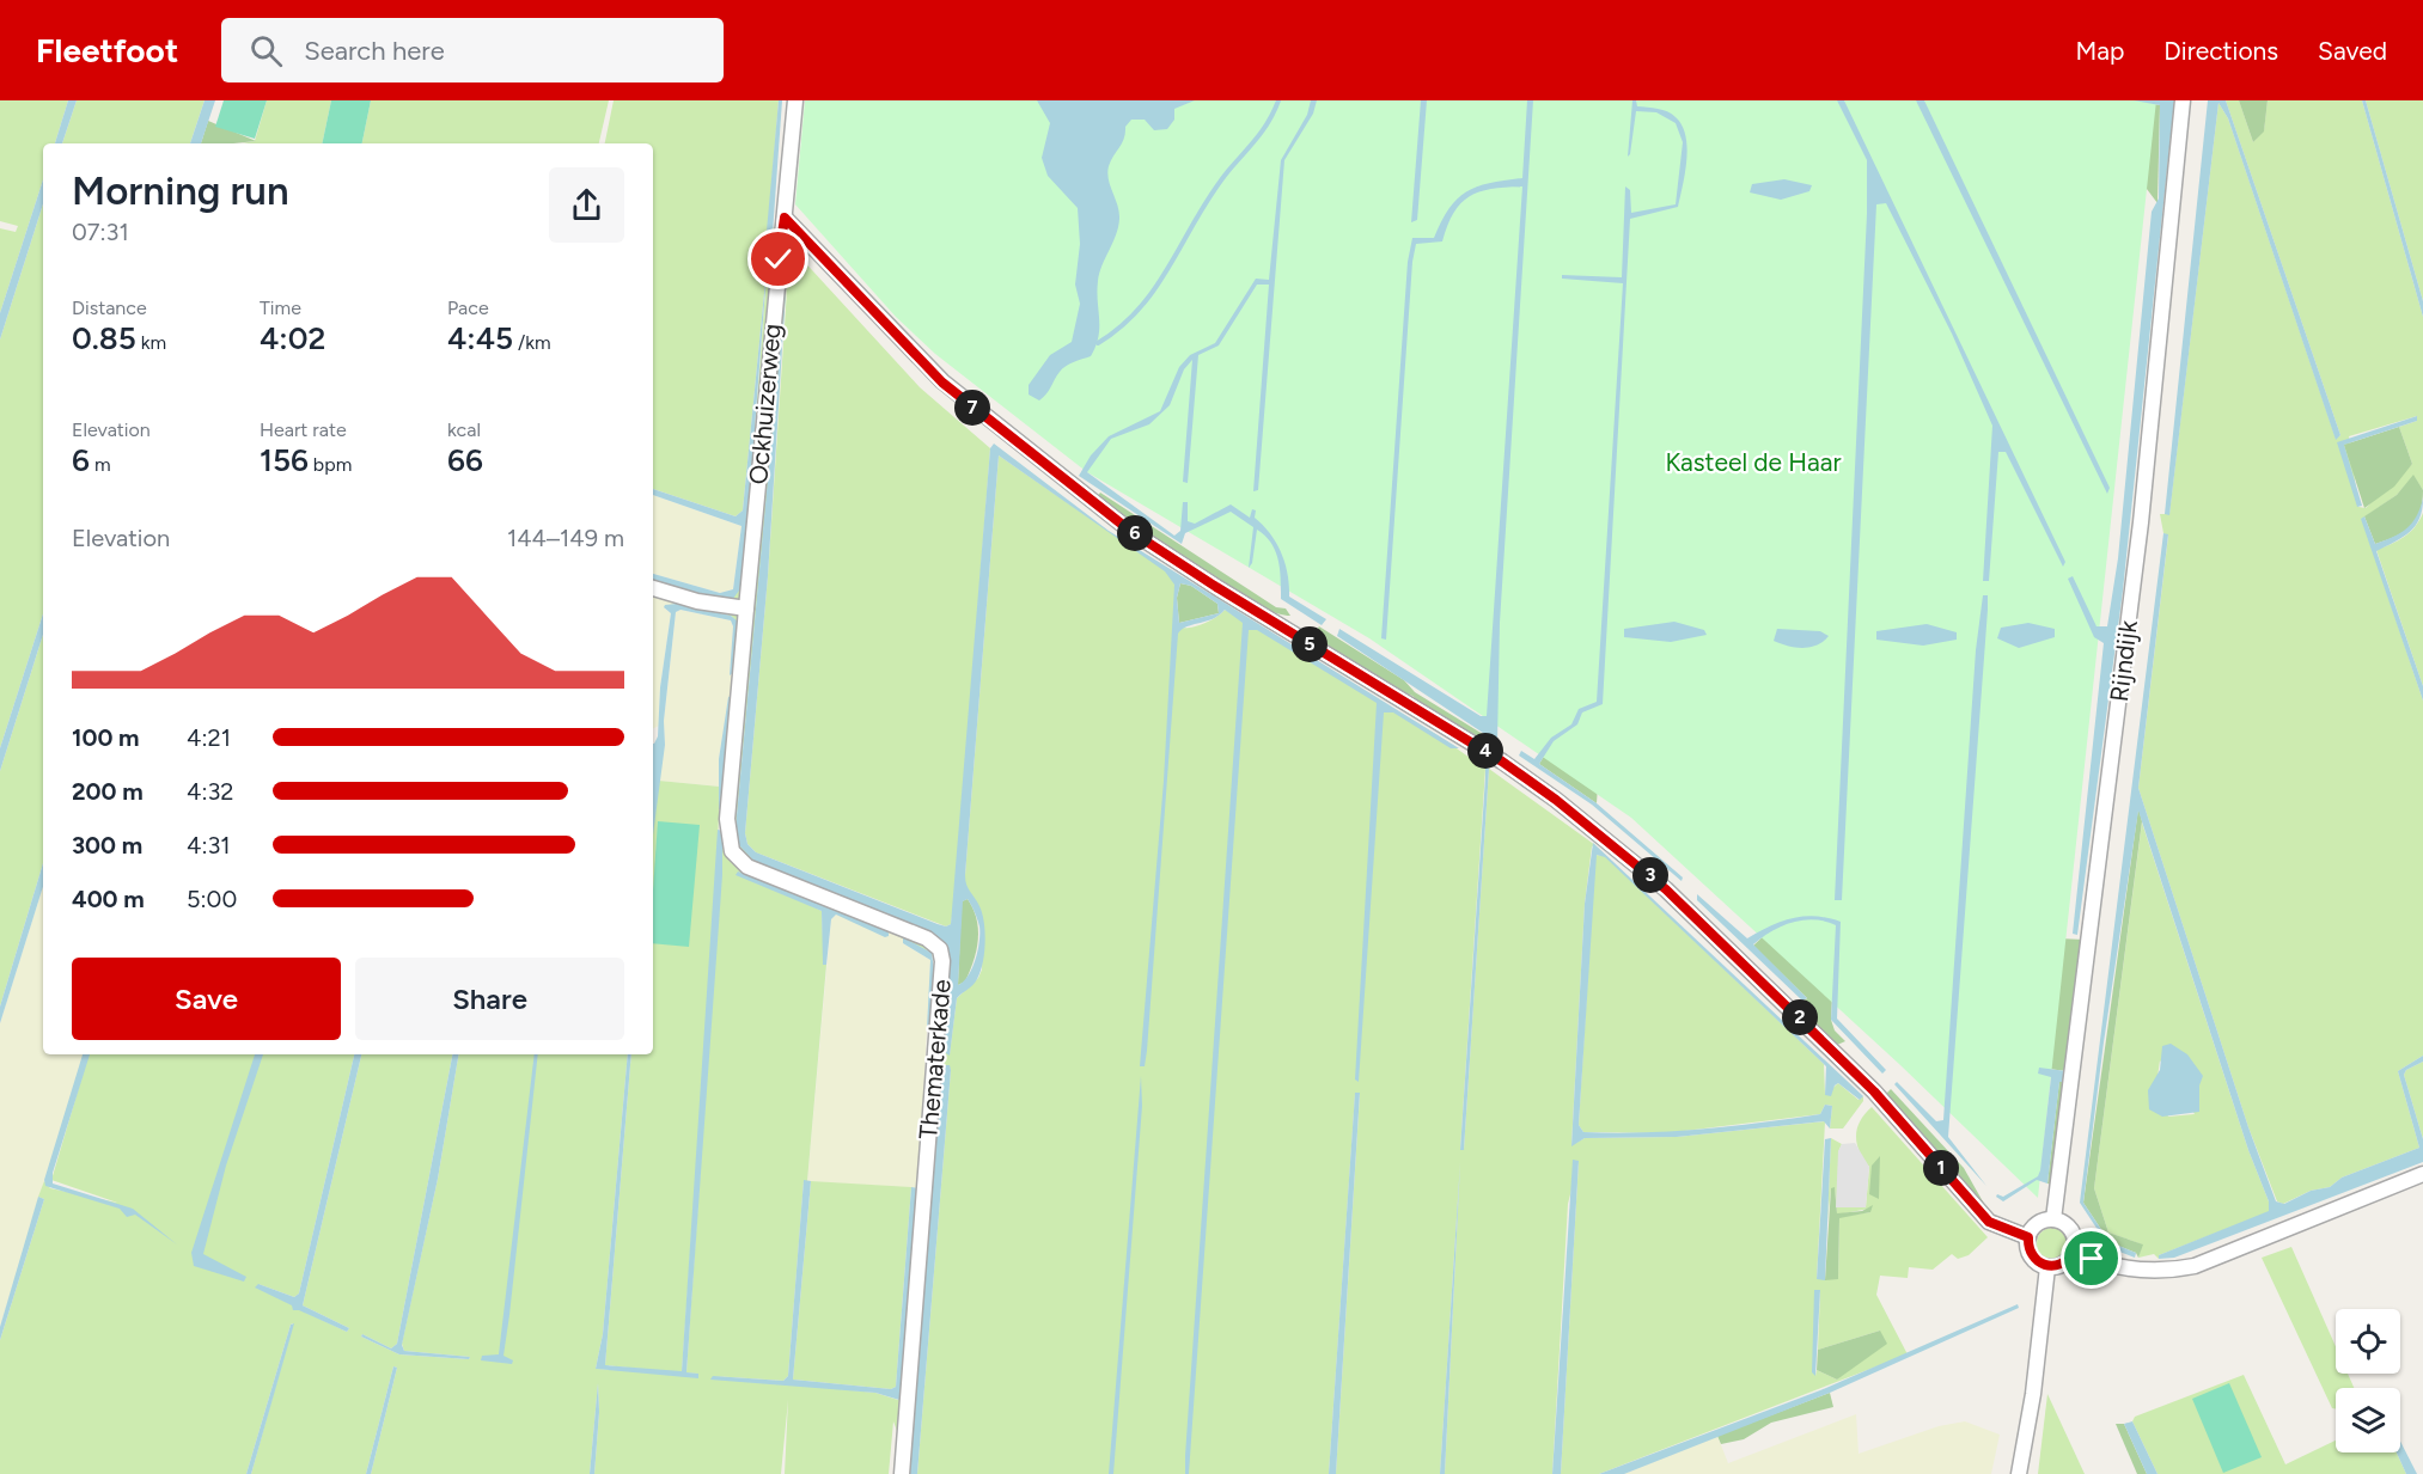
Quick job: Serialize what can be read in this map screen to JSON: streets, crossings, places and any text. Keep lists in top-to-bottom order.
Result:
{
  "streets": {
    "street": ["Ockhuizerweg", "Rijndijk", "Thematerkade"]
  },
  "crossings": [
    ["Ockhuizerweg", "Thematerkade"]
  ],
  "parks": ["Kasteel de Haar"],
  "page": {
    "header": "Fleetfoot",
    "search": "Search here",
    "nav": ["Map", "Directions", "Saved"],
    "heading": ["Morning run", "07:31"],
    "stats": [
      ["Distance", "0.85 km"],
      ["Time", "4:02"],
      ["Pace", "4:45 /km"],
      ["Elevation", "6 m"],
      ["Heart rate", "156 bpm"],
      ["kcal", "66"]
    ],
    "pins": [
      "7",
      "6",
      "5",
      "4",
      "3",
      "2",
      "1"
    ],
    "chart": ["Elevation", "144–149 m"],
    "list": [
      {
        "name": "100 m",
        "note": "4:21"
      },
      {
        "name": "200 m",
        "note": "4:32"
      },
      {
        "name": "300 m",
        "note": "4:31"
      },
      {
        "name": "400 m",
        "note": "5:00"
      }
    ],
    "buttons": ["Save", "Share"]
  }
}
